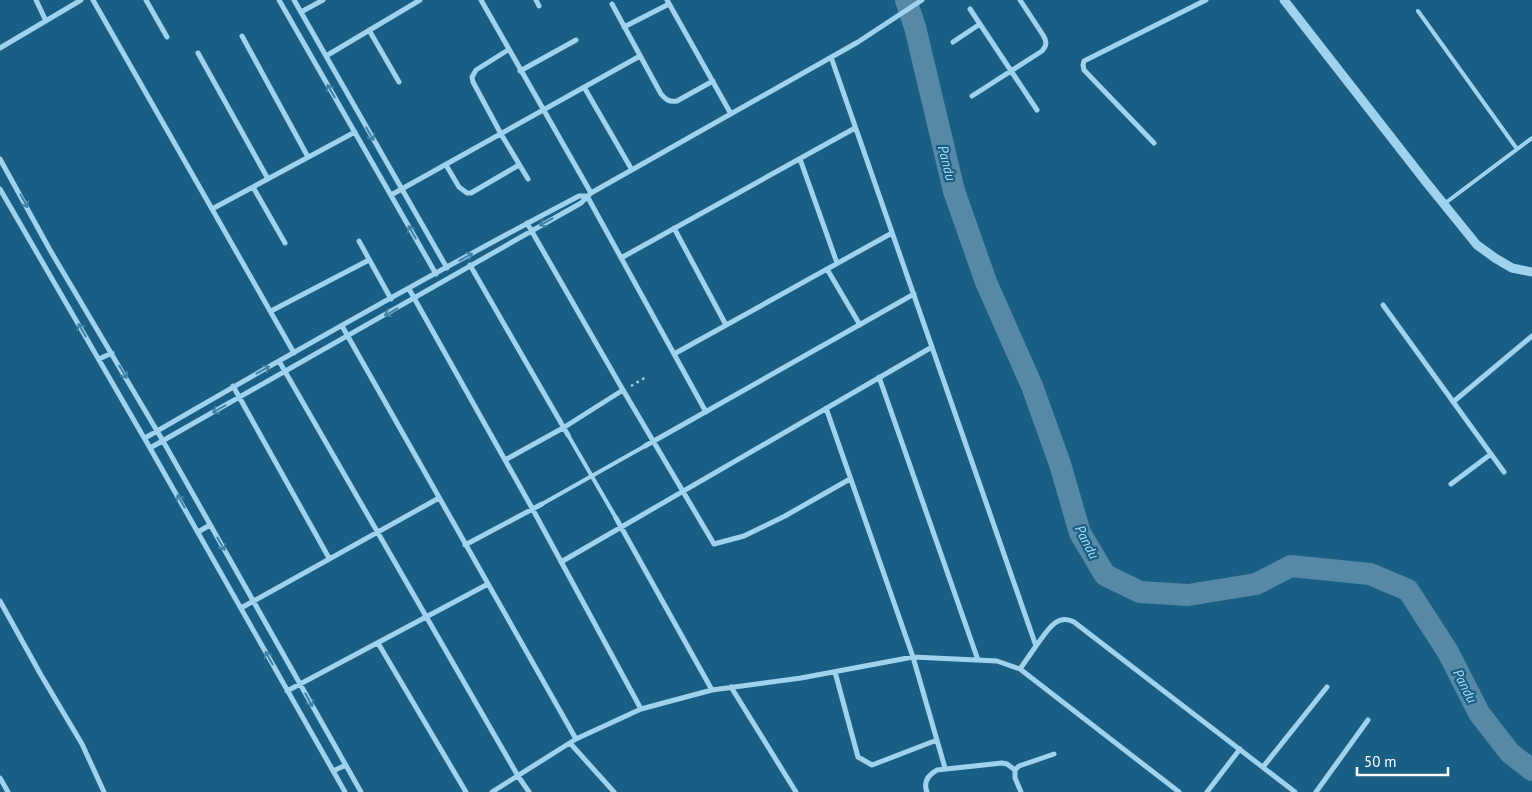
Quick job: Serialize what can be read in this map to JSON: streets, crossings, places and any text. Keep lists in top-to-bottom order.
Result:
{
  "water": ["Pandu"],
  "scale_bar": "50 m"
}
